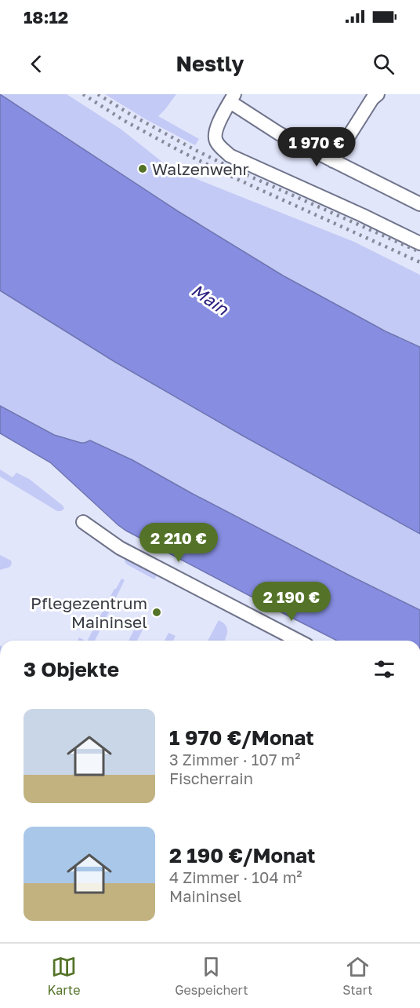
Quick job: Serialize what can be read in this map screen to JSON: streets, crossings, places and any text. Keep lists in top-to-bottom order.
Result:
{
  "water": ["Main"],
  "places": ["Walzenwehr", "Pflegezentrum Maininsel"],
  "page": {
    "status": "18:12",
    "header": "Nestly",
    "price": ["1 970 €", "2 210 €", "2 190 €"],
    "heading": "3 Objekte",
    "list": [
      {
        "name": "1 970 €/Monat",
        "note": "3 Zimmer · 107 m² · Fischerrain"
      },
      {
        "name": "2 190 €/Monat",
        "note": "4 Zimmer · 104 m² · Maininsel"
      }
    ],
    "tabs": ["Karte", "Gespeichert", "Start"]
  }
}
